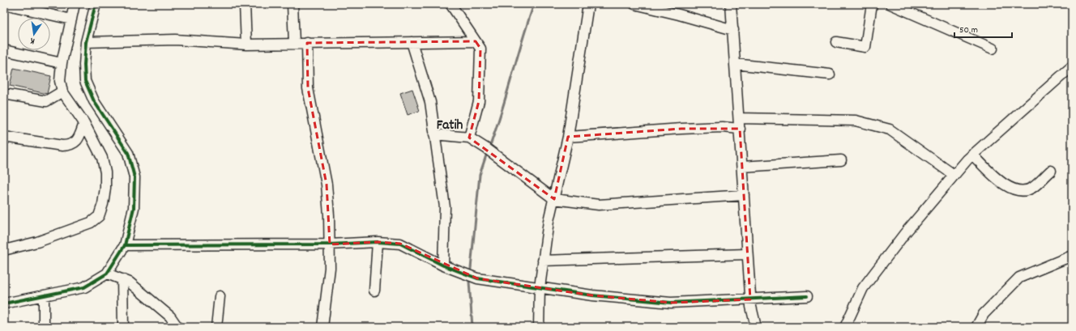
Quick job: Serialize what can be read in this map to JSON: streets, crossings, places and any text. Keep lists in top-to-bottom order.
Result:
{
  "districts": ["Fatih"],
  "scale_bar": "50 m",
  "north": "bottom"
}
